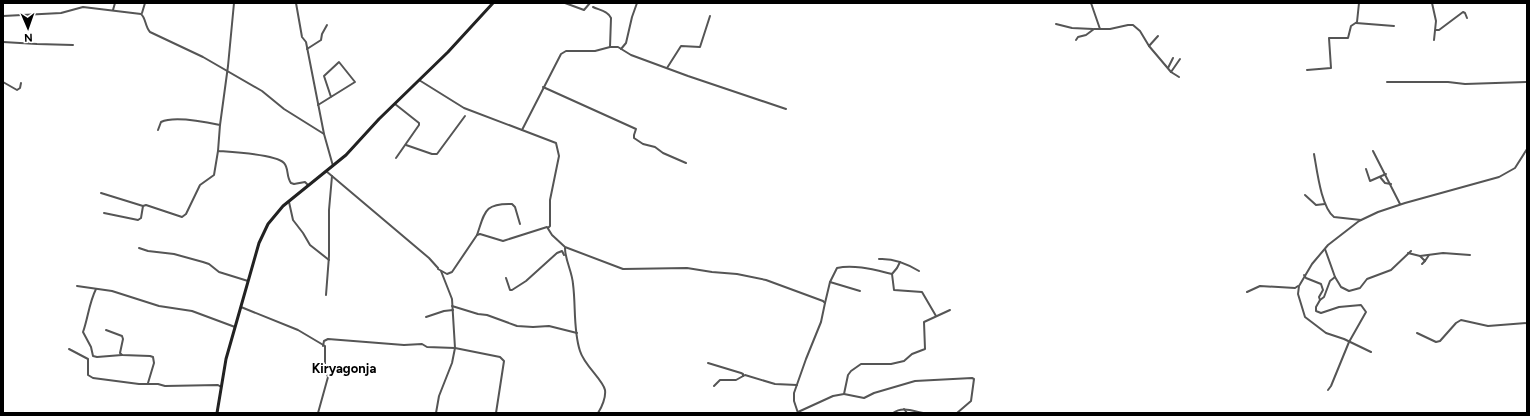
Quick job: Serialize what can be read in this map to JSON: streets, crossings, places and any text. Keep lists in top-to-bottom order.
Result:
{
  "districts": ["Kiryagonja"],
  "north": "bottom"
}
